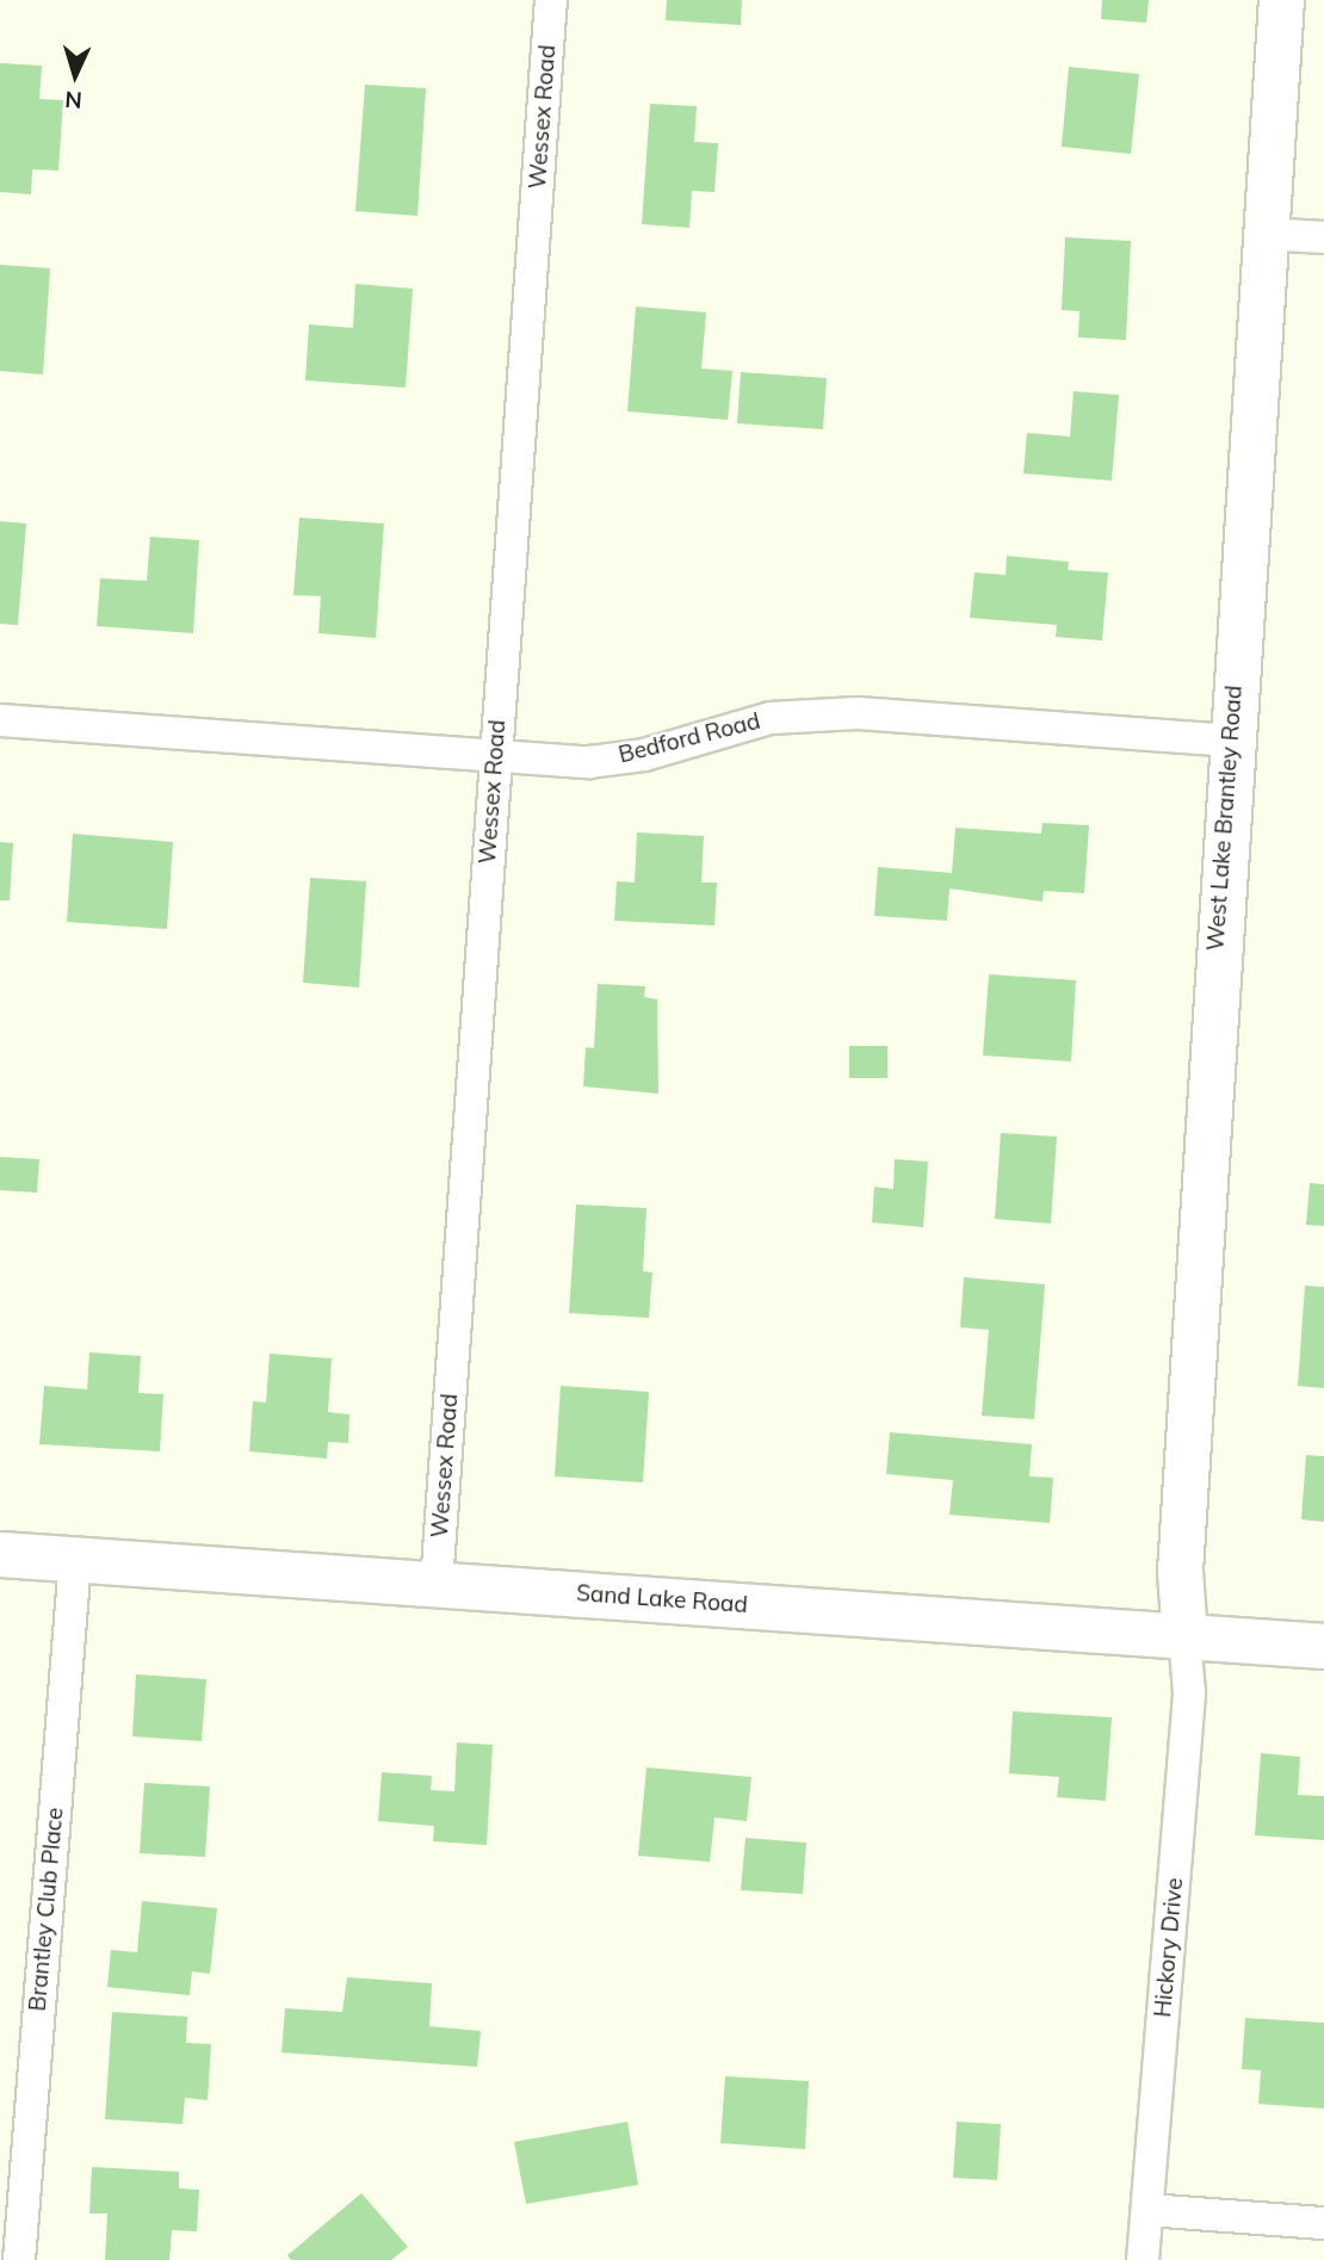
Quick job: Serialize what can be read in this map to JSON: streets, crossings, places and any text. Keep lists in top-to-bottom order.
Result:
{
  "streets": {
    "street": [
      "Wessex Road",
      "Bedford Road",
      "West Lake Brantley Road",
      "Sand Lake Road",
      "Brantley Club Place",
      "Hickory Drive"
    ]
  },
  "crossings": [
    ["Wessex Road", "Bedford Road"],
    ["Wessex Road", "Sand Lake Road"],
    ["Bedford Road", "West Lake Brantley Road"],
    ["West Lake Brantley Road", "Sand Lake Road"],
    ["West Lake Brantley Road", "Hickory Drive"],
    ["Sand Lake Road", "Brantley Club Place"],
    ["Sand Lake Road", "Hickory Drive"]
  ],
  "north": "bottom"
}
